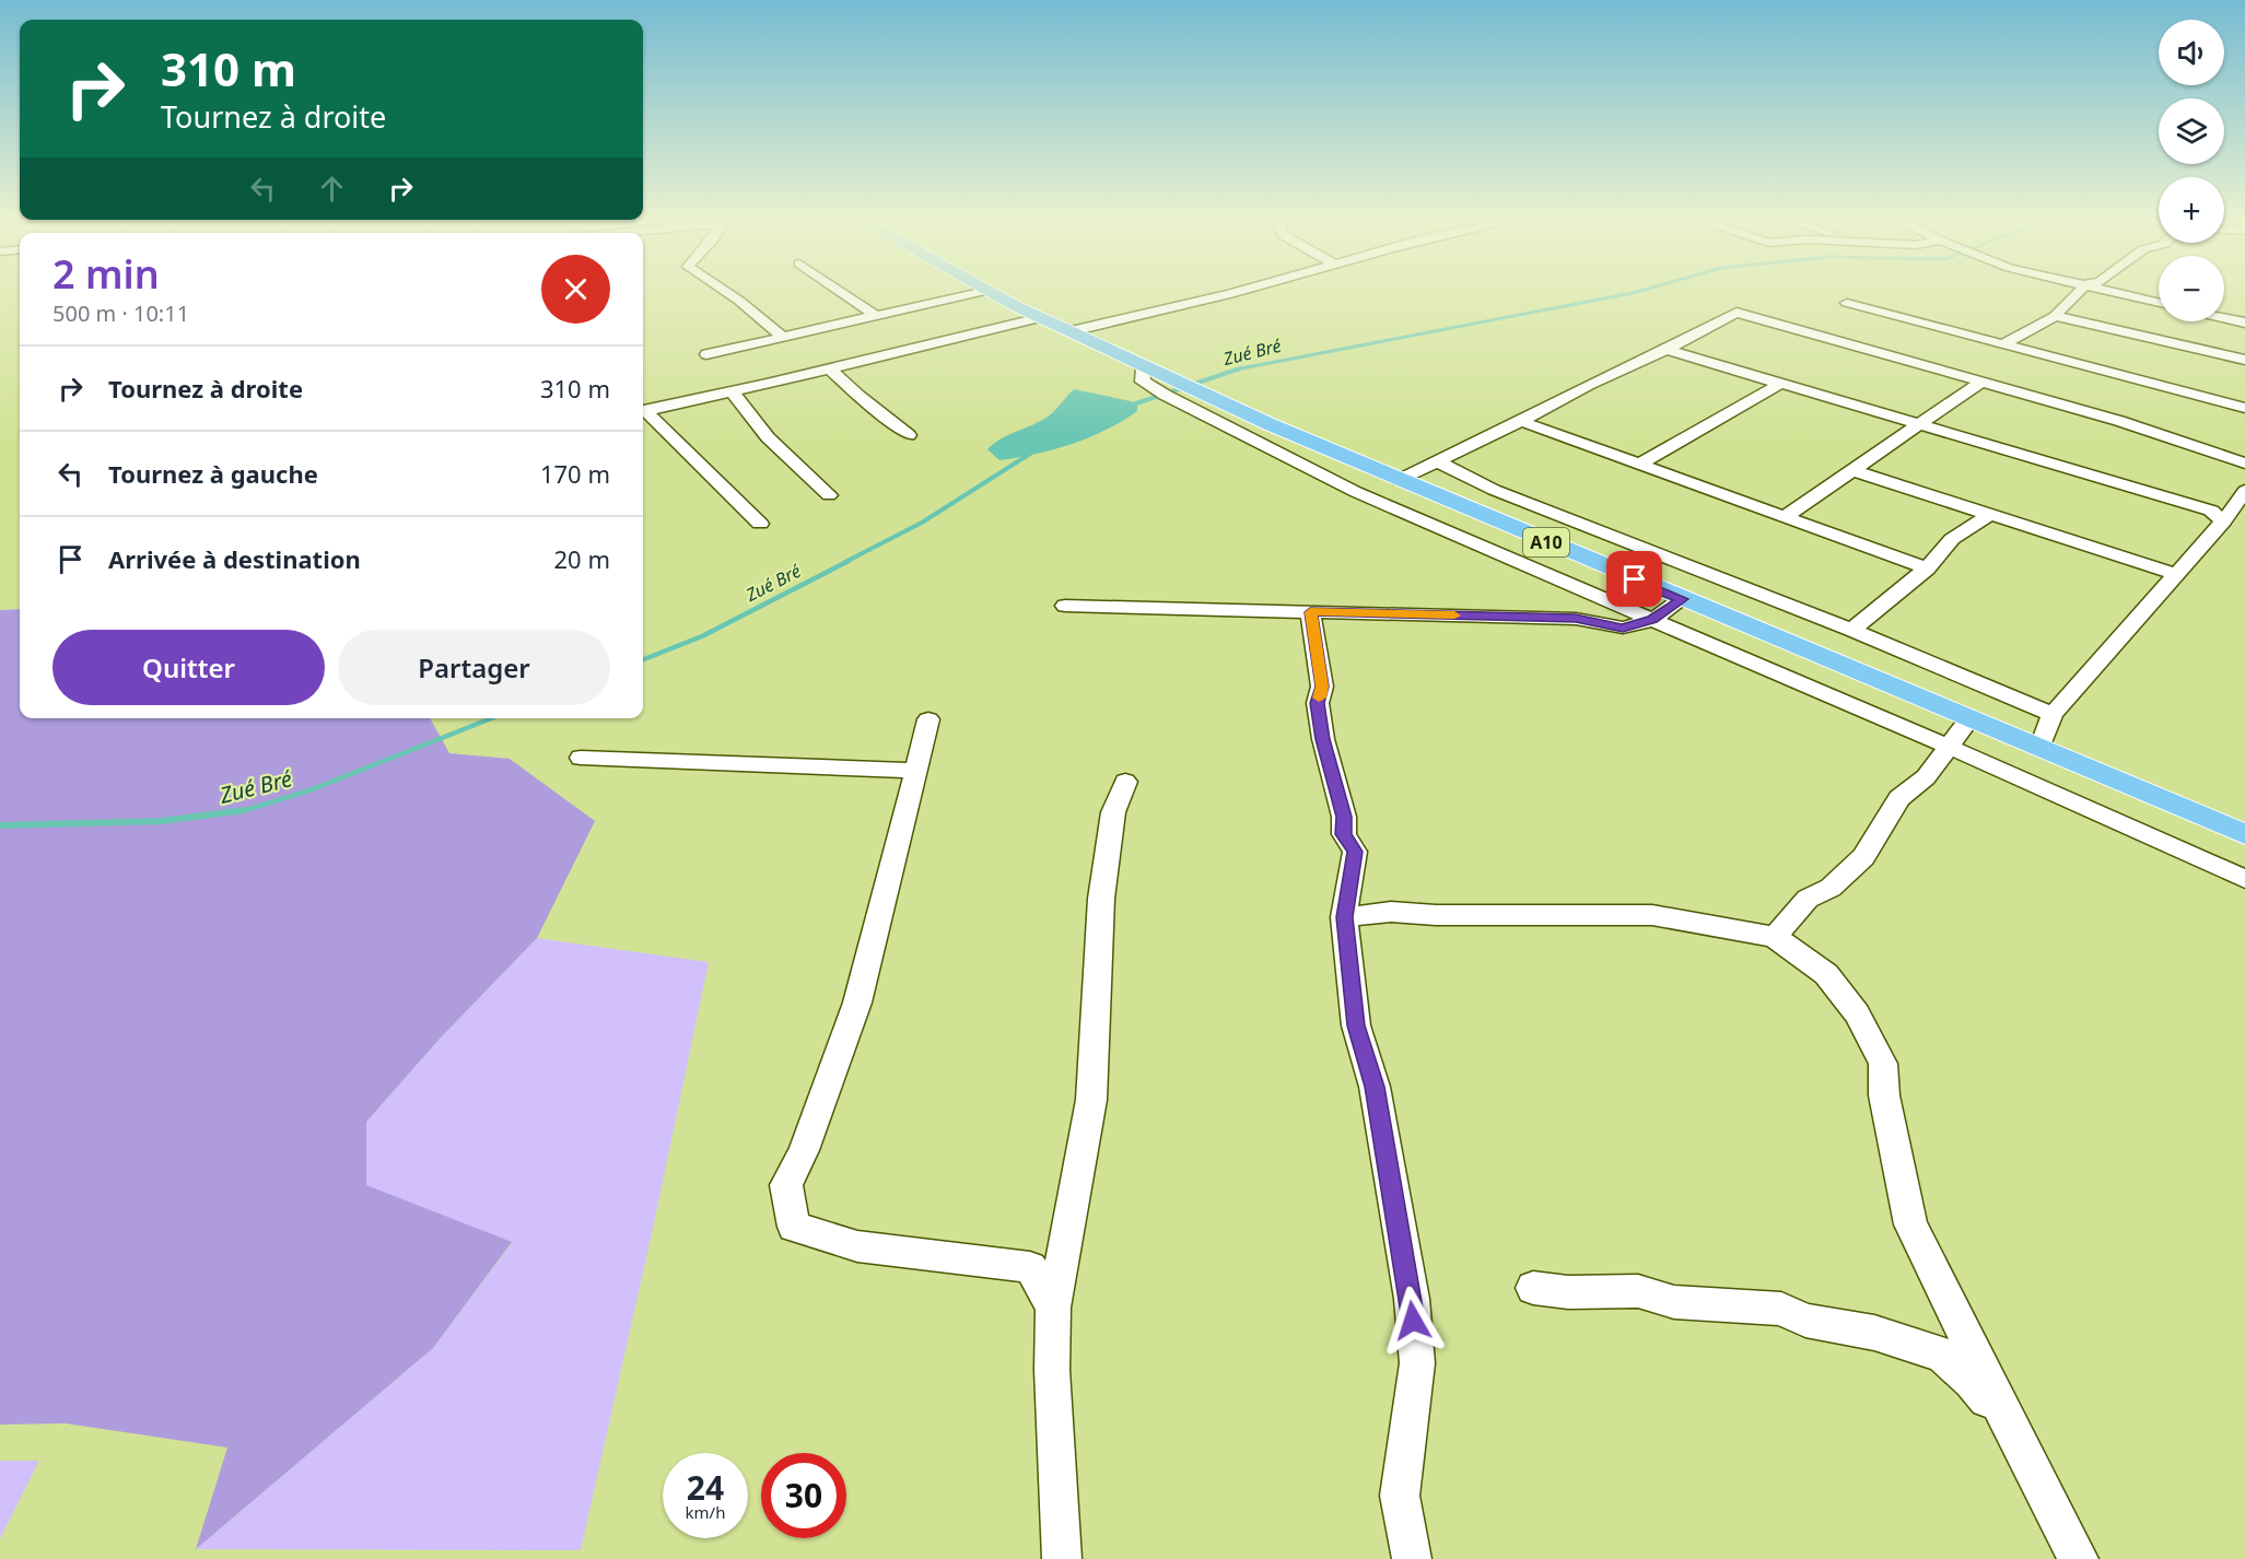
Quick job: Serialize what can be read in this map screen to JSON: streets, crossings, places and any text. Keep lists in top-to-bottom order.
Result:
{
  "streets": {
    "main road": ["A10"]
  },
  "water": ["Zué Bré"],
  "page": {
    "map_buttons": ["+", "−"],
    "turn": ["310 m", "Tournez à droite"],
    "heading": ["2 min", "500 m · 10:11"],
    "list": [
      {
        "name": "Tournez à droite",
        "value": "310 m"
      },
      {
        "name": "Tournez à gauche",
        "value": "170 m"
      },
      {
        "name": "Arrivée à destination",
        "value": "20 m"
      }
    ],
    "buttons": ["Quitter", "Partager"],
    "speed": "24 km/h",
    "limit": "30"
  }
}
